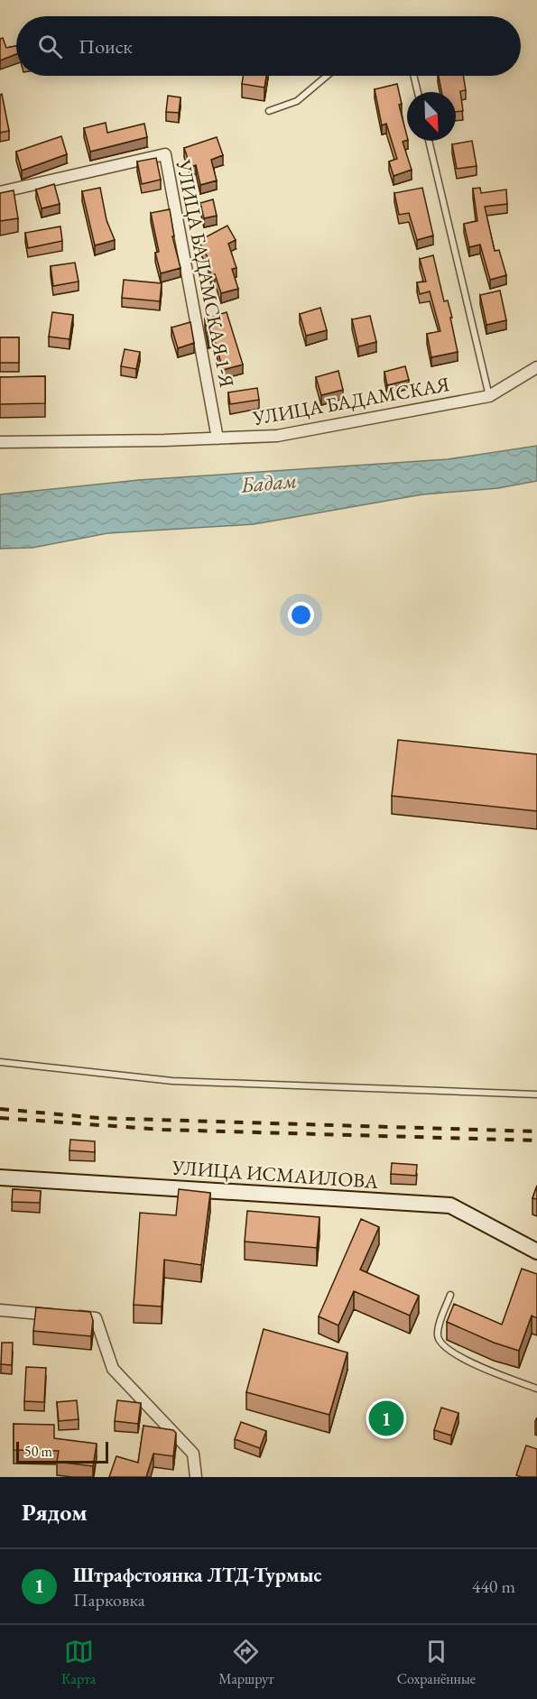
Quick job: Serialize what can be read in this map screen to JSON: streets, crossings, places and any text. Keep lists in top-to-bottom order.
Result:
{
  "streets": {
    "main road": ["УЛИЦА ИСМАИЛОВА"],
    "street": ["УЛИЦА БАДАМСКАЯ 1-Я", "УЛИЦА БАДАМСКАЯ"]
  },
  "crossings": [
    ["УЛИЦА БАДАМСКАЯ 1-Я", "УЛИЦА БАДАМСКАЯ"]
  ],
  "water": ["Бадам"],
  "scale_bar": "50 m",
  "north": "bottom right",
  "page": {
    "search": "Поиск",
    "pins": "1",
    "scale": "50 m",
    "heading": "Рядом",
    "list": [
      {
        "mark": "1",
        "name": "Штрафстоянка ЛТД-Турмыс",
        "note": "Парковка",
        "value": "440 m"
      }
    ],
    "nav": ["Карта", "Маршрут", "Сохранённые"]
  }
}
